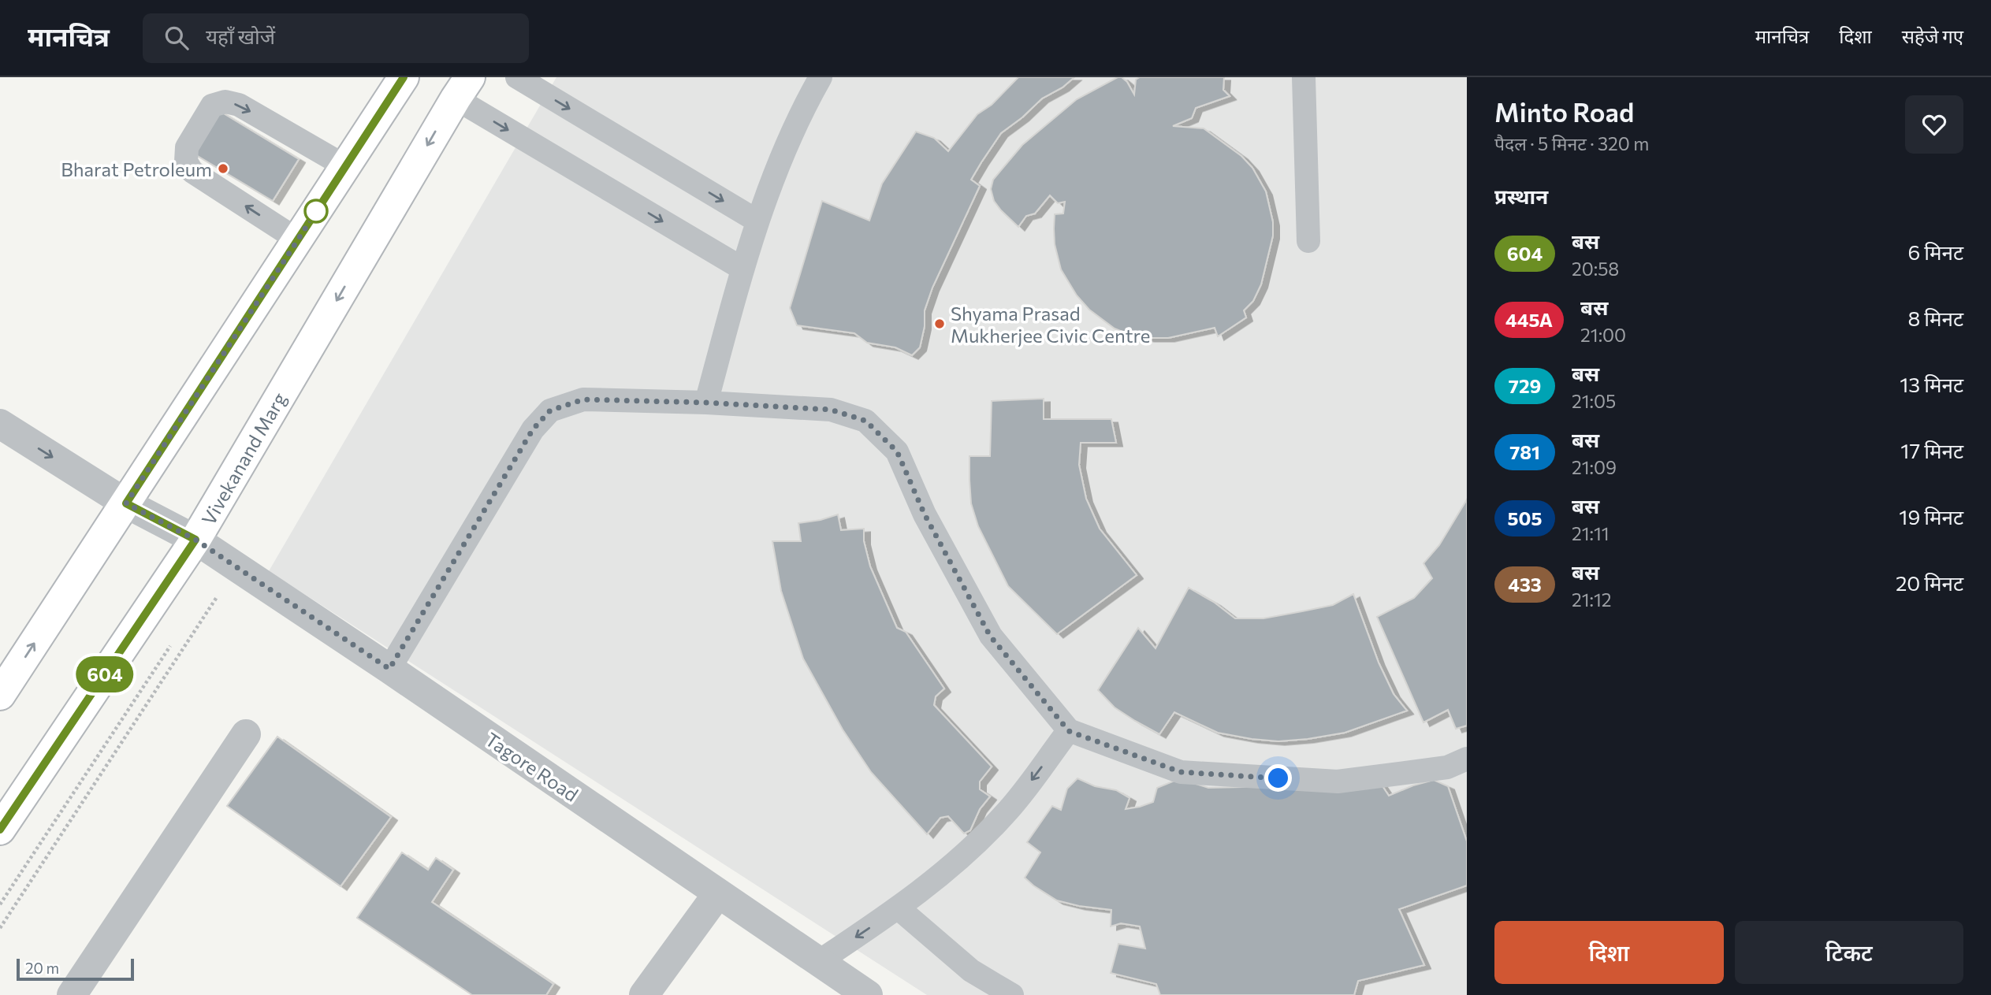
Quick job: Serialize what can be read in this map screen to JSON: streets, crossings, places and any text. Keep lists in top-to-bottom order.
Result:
{
  "streets": {
    "main road": ["Vivekanand Marg"],
    "street": ["Tagore Road"]
  },
  "crossings": [
    ["Vivekanand Marg", "Tagore Road"]
  ],
  "places": ["Bharat Petroleum", "Shyama Prasad Mukherjee Civic Centre"],
  "lines": ["bus line 604"],
  "scale_bar": "20 m",
  "page": {
    "header": "मानचित्र",
    "search": "यहाँ खोजें",
    "nav": ["मानचित्र", "दिशा", "सहेजे गए"],
    "on_map": "604",
    "heading": [
      ["Minto Road", "पैदल · 5 मिनट · 320 m"],
      "प्रस्थान"
    ],
    "list": [
      {
        "mark": "604",
        "name": "बस",
        "note": "20:58",
        "value": "6 मिनट"
      },
      {
        "mark": "445A",
        "name": "बस",
        "note": "21:00",
        "value": "8 मिनट"
      },
      {
        "mark": "729",
        "name": "बस",
        "note": "21:05",
        "value": "13 मिनट"
      },
      {
        "mark": "781",
        "name": "बस",
        "note": "21:09",
        "value": "17 मिनट"
      },
      {
        "mark": "505",
        "name": "बस",
        "note": "21:11",
        "value": "19 मिनट"
      },
      {
        "mark": "433",
        "name": "बस",
        "note": "21:12",
        "value": "20 मिनट"
      }
    ],
    "buttons": ["दिशा", "टिकट"],
    "scale": "20 m"
  }
}
